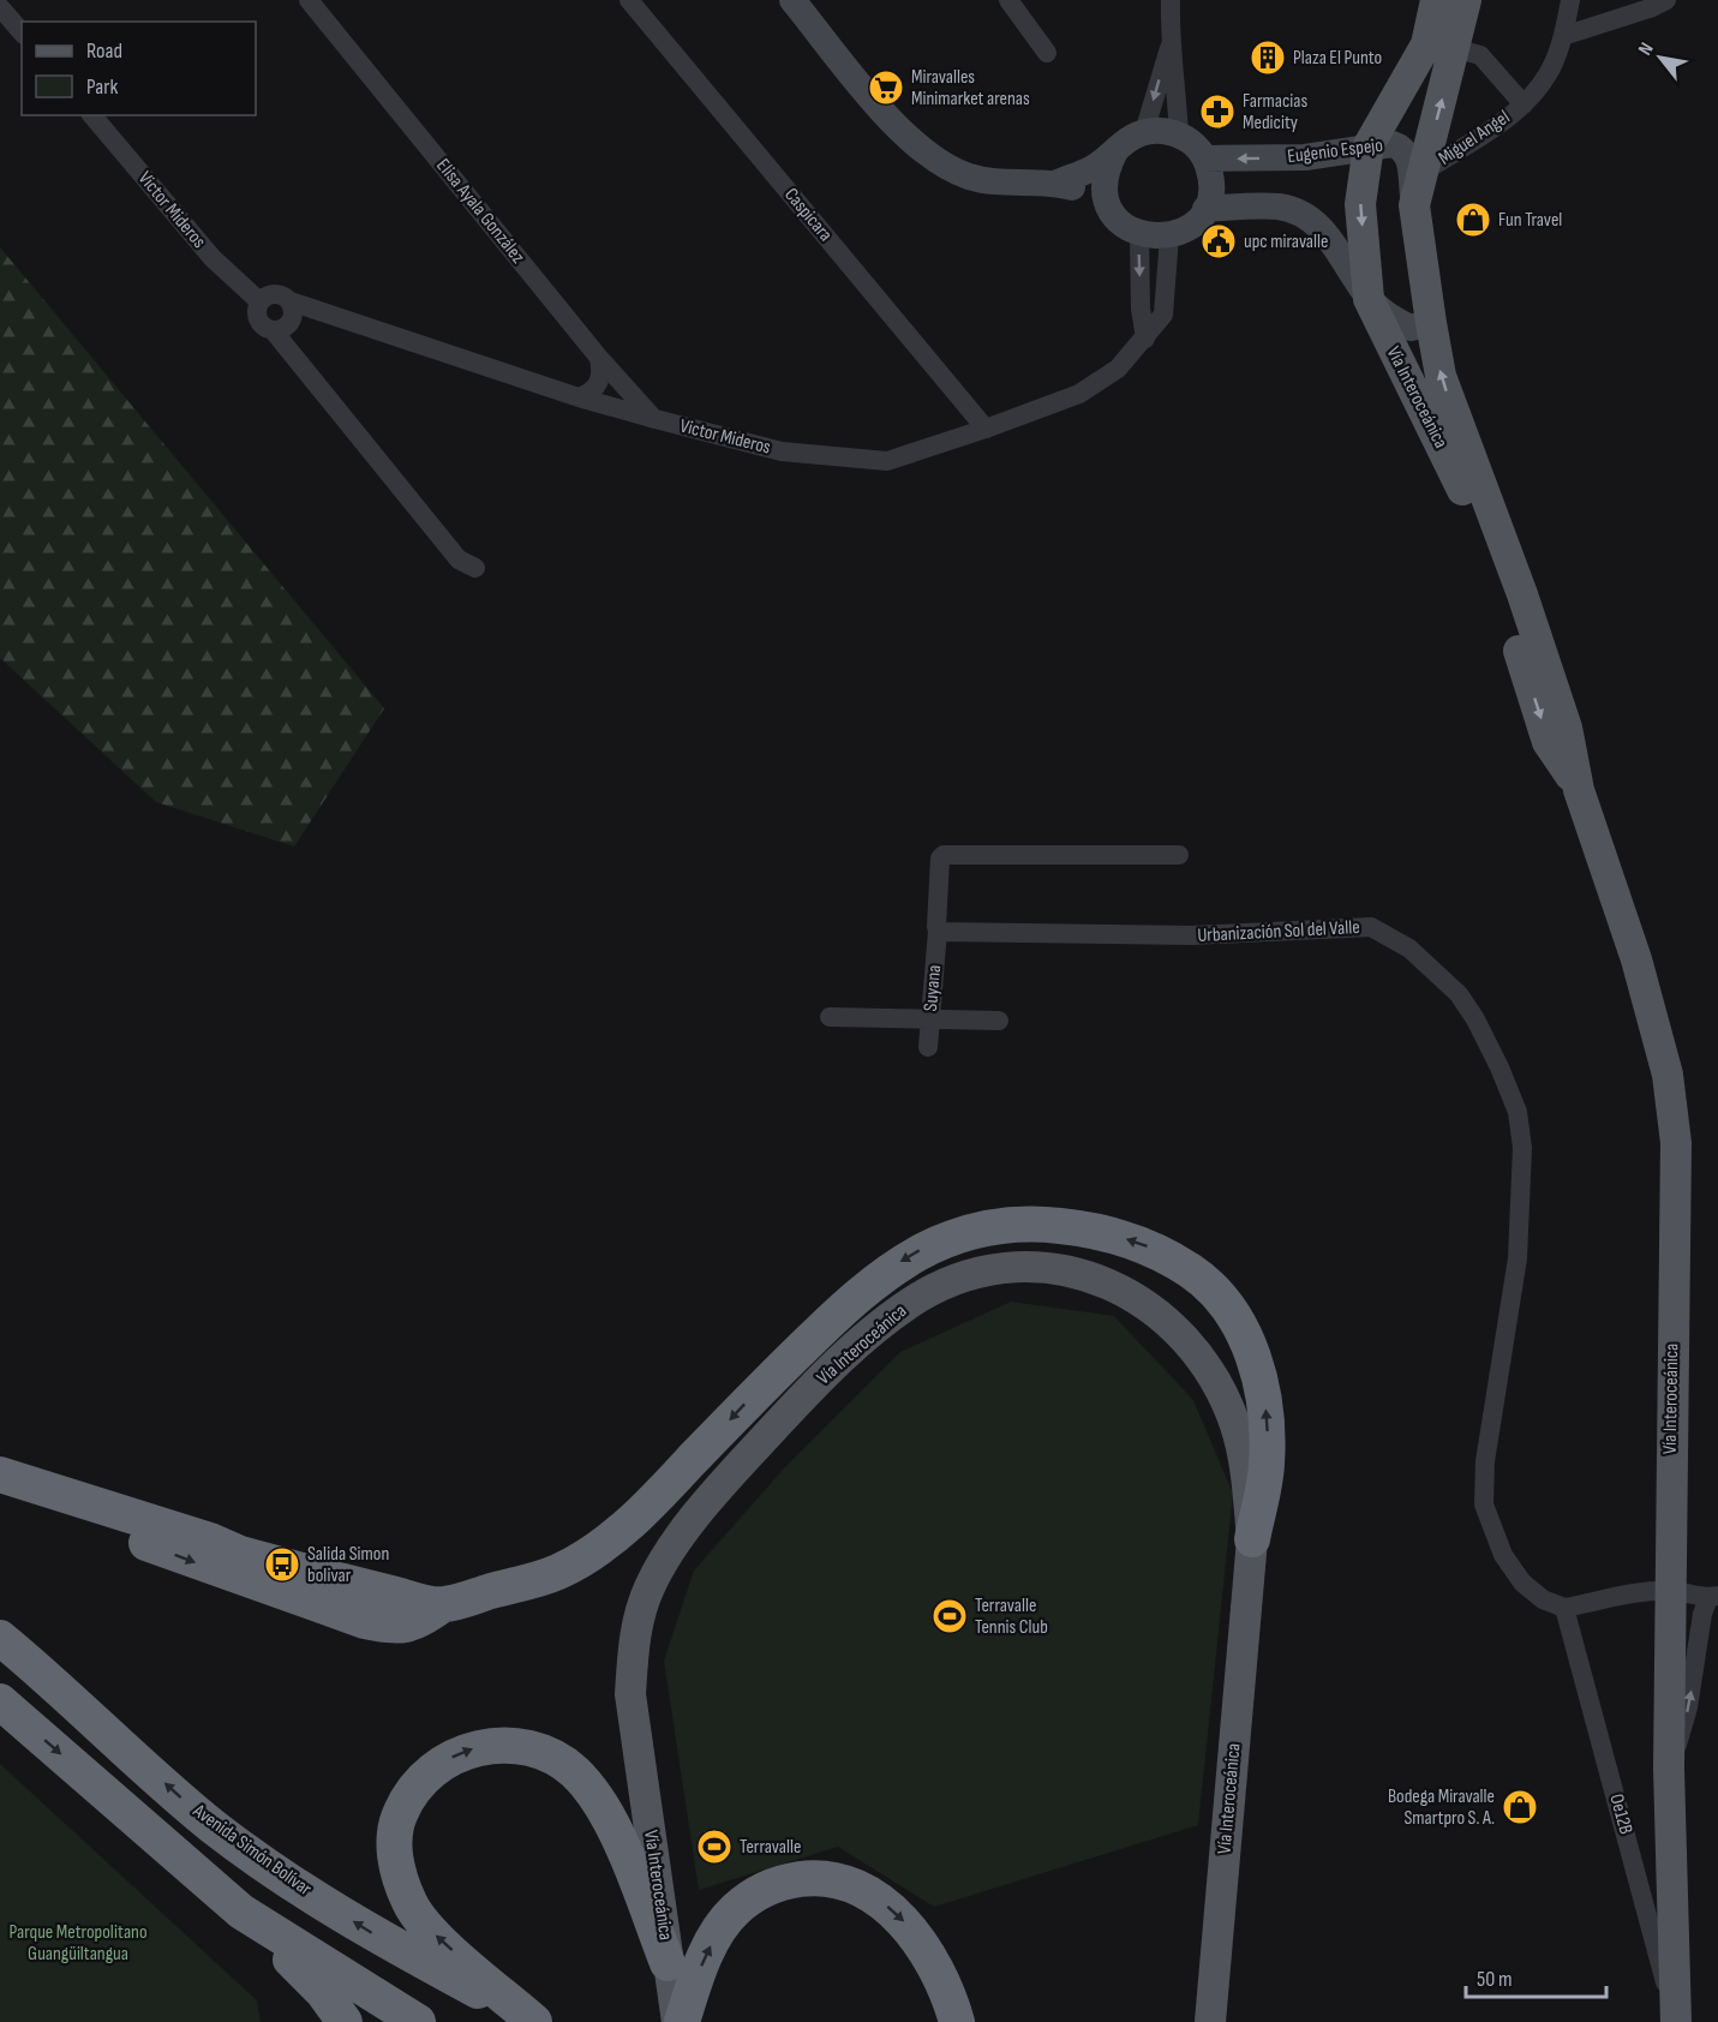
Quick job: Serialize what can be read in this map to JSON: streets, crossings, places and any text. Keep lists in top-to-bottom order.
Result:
{
  "streets": {
    "highway": ["Avenida Simón Bolívar"],
    "main road": ["Vía Interoceánica"],
    "street": [
      "Miguel Angel",
      "Eugenio Espejo",
      "Victor Mideros",
      "Elisa Ayala González",
      "Caspicara",
      "Urbanización Sol del Valle",
      "Suyana",
      "Oe12B"
    ]
  },
  "crossings": [
    ["Miguel Angel", "Vía Interoceánica"],
    ["Eugenio Espejo", "Victor Mideros"],
    ["Eugenio Espejo", "Vía Interoceánica"],
    ["Victor Mideros", "Elisa Ayala González"],
    ["Victor Mideros", "Caspicara"],
    ["Vía Interoceánica", "Oe12B"],
    ["Urbanización Sol del Valle", "Suyana"],
    ["Urbanización Sol del Valle", "Oe12B"]
  ],
  "one_way": ["Eugenio Espejo"],
  "parks": ["Parque Metropolitano Guangüiltangua"],
  "places": {
    "building": ["Plaza El Punto"],
    "supermarket": ["Miravalles Minimarket arenas"],
    "pharmacy": ["Farmacias Medicity"],
    "shop": ["Fun Travel", "Bodega Miravalle Smartpro S. A."],
    "public building": ["upc miravalle"],
    "bus stop": ["Salida Simon bolivar"],
    "sports": ["Terravalle Tennis Club", "Terravalle"]
  },
  "legend": ["Road", "Park"],
  "scale_bar": "50 m",
  "north": "top left"
}
